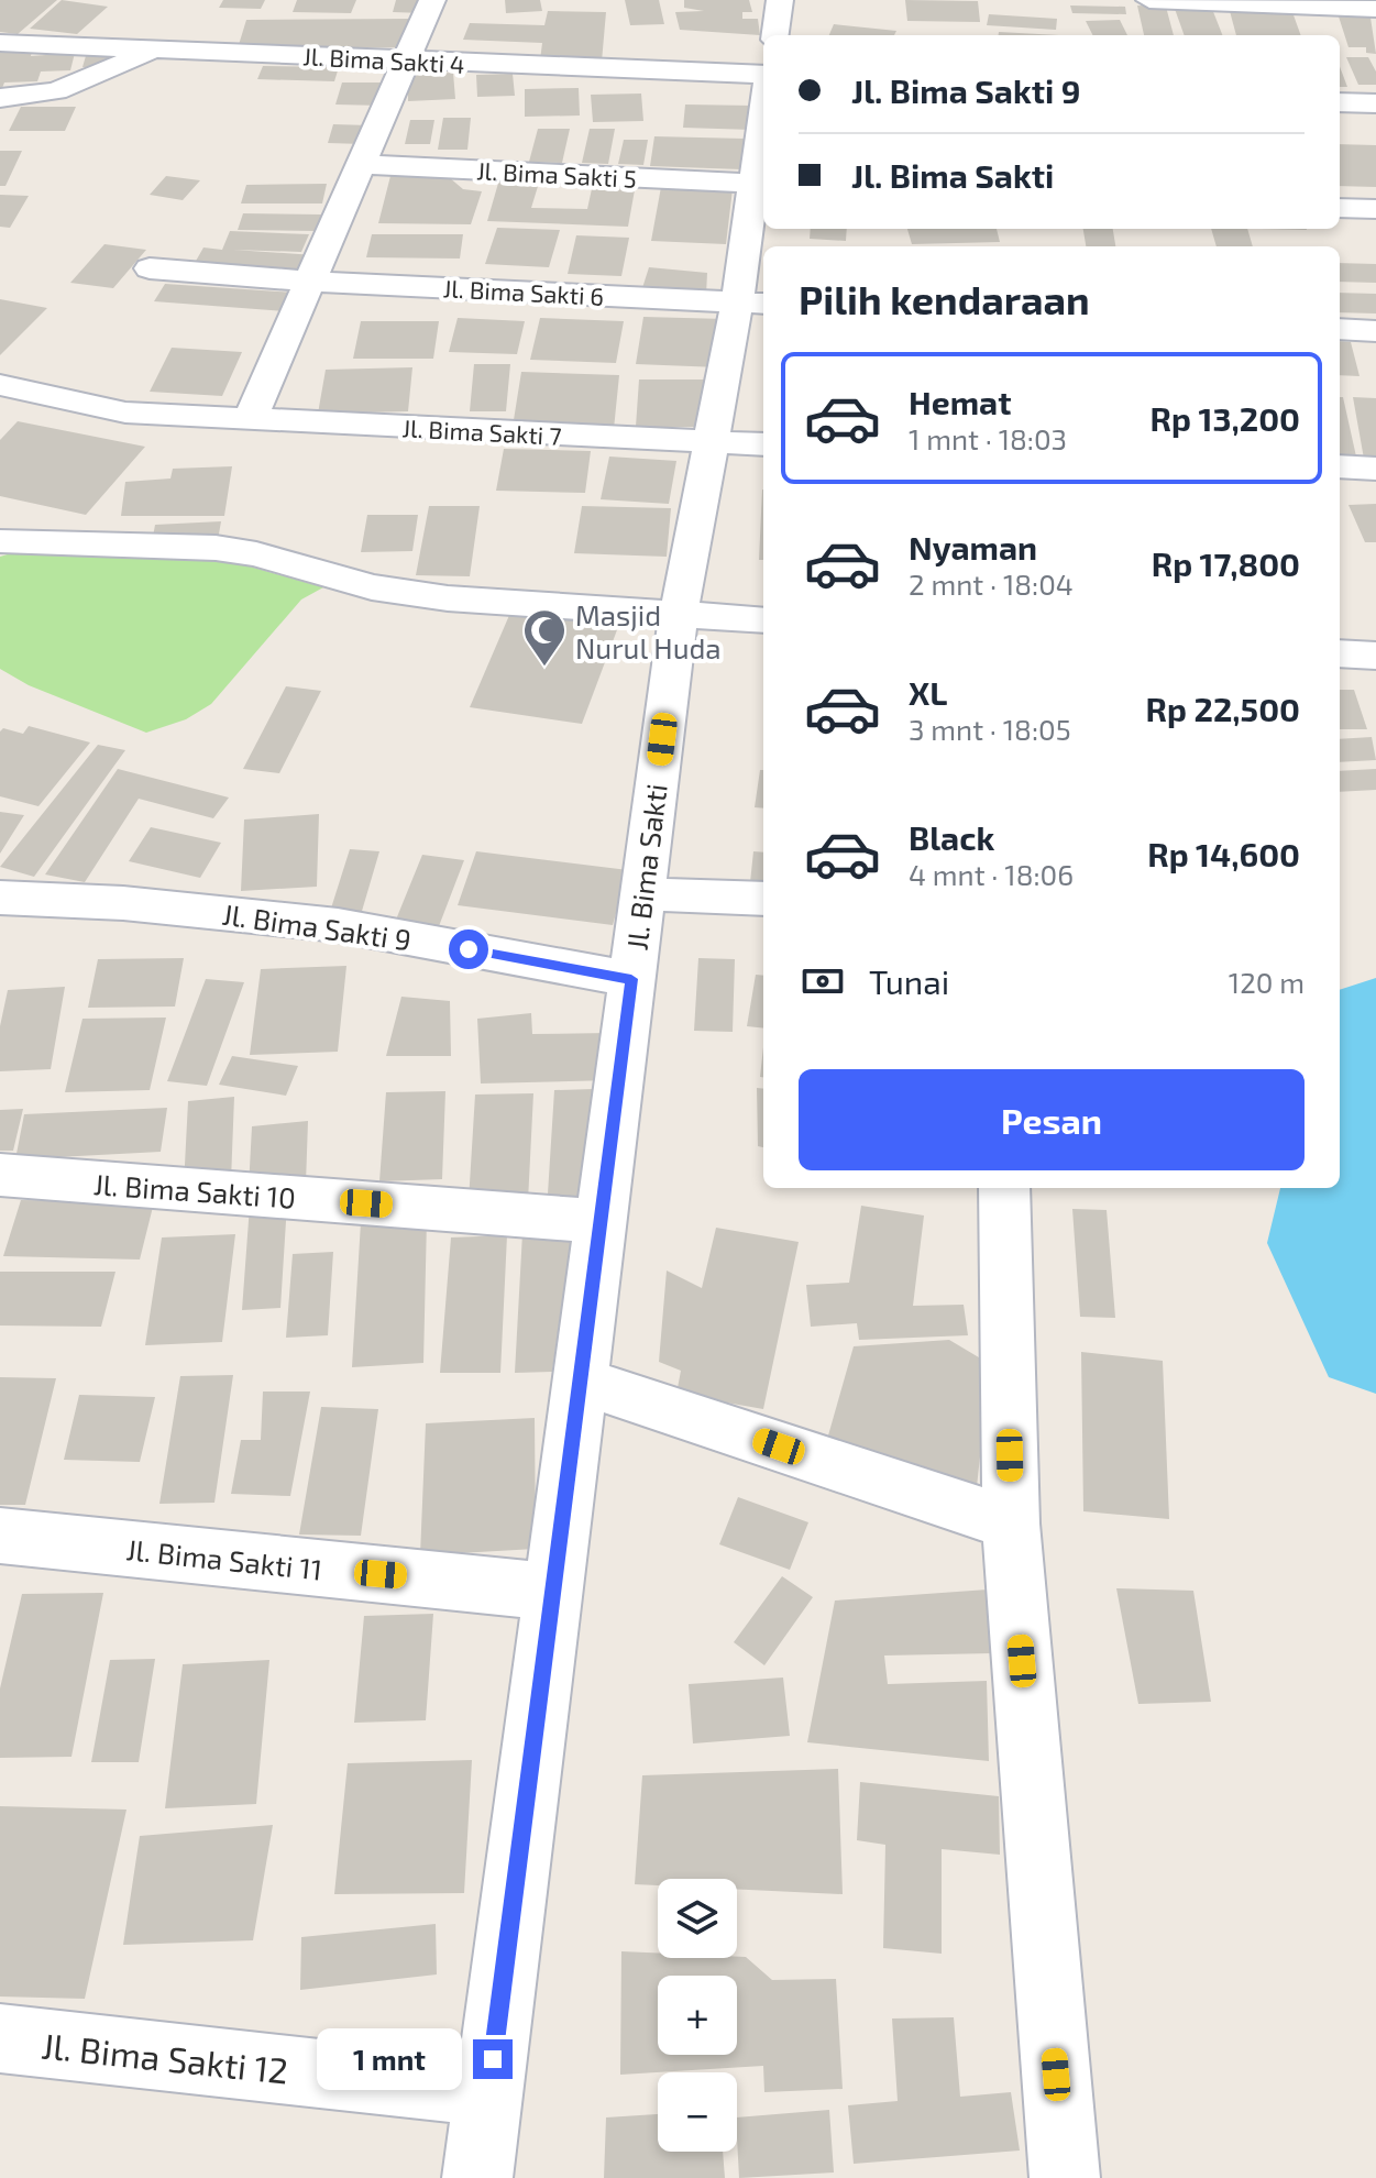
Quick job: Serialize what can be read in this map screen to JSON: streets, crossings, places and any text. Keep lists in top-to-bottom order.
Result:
{
  "streets": {
    "street": [
      "Jl. Bima Sakti 4",
      "Jl. Bima Sakti 5",
      "Jl. Bima Sakti 6",
      "Jl. Bima Sakti 7",
      "Jl. Bima Sakti",
      "Jl. Bima Sakti 9",
      "Jl. Bima Sakti 10",
      "Jl. Bima Sakti 11",
      "Jl. Bima Sakti 12"
    ]
  },
  "crossings": [
    ["Jl. Bima Sakti 5", "Jl. Bima Sakti"],
    ["Jl. Bima Sakti 6", "Jl. Bima Sakti"],
    ["Jl. Bima Sakti 7", "Jl. Bima Sakti"],
    ["Jl. Bima Sakti", "Jl. Bima Sakti 9"],
    ["Jl. Bima Sakti", "Jl. Bima Sakti 10"],
    ["Jl. Bima Sakti", "Jl. Bima Sakti 11"],
    ["Jl. Bima Sakti", "Jl. Bima Sakti 12"]
  ],
  "places": {
    "mosque": ["Masjid Nurul Huda"]
  },
  "page": {
    "banner": ["Jl. Bima Sakti 9", "Jl. Bima Sakti"],
    "heading": "Pilih kendaraan",
    "list": [
      {
        "name": "Hemat",
        "note": "1 mnt · 18:03",
        "value": "Rp 13,200"
      },
      {
        "name": "Nyaman",
        "note": "2 mnt · 18:04",
        "value": "Rp 17,800"
      },
      {
        "name": "XL",
        "note": "3 mnt · 18:05",
        "value": "Rp 22,500"
      },
      {
        "name": "Black",
        "note": "4 mnt · 18:06",
        "value": "Rp 14,600"
      }
    ],
    "pay": ["Tunai", "120 m"],
    "buttons": "Pesan",
    "map_buttons": ["+", "−"],
    "bubble": "1 mnt"
  }
}
